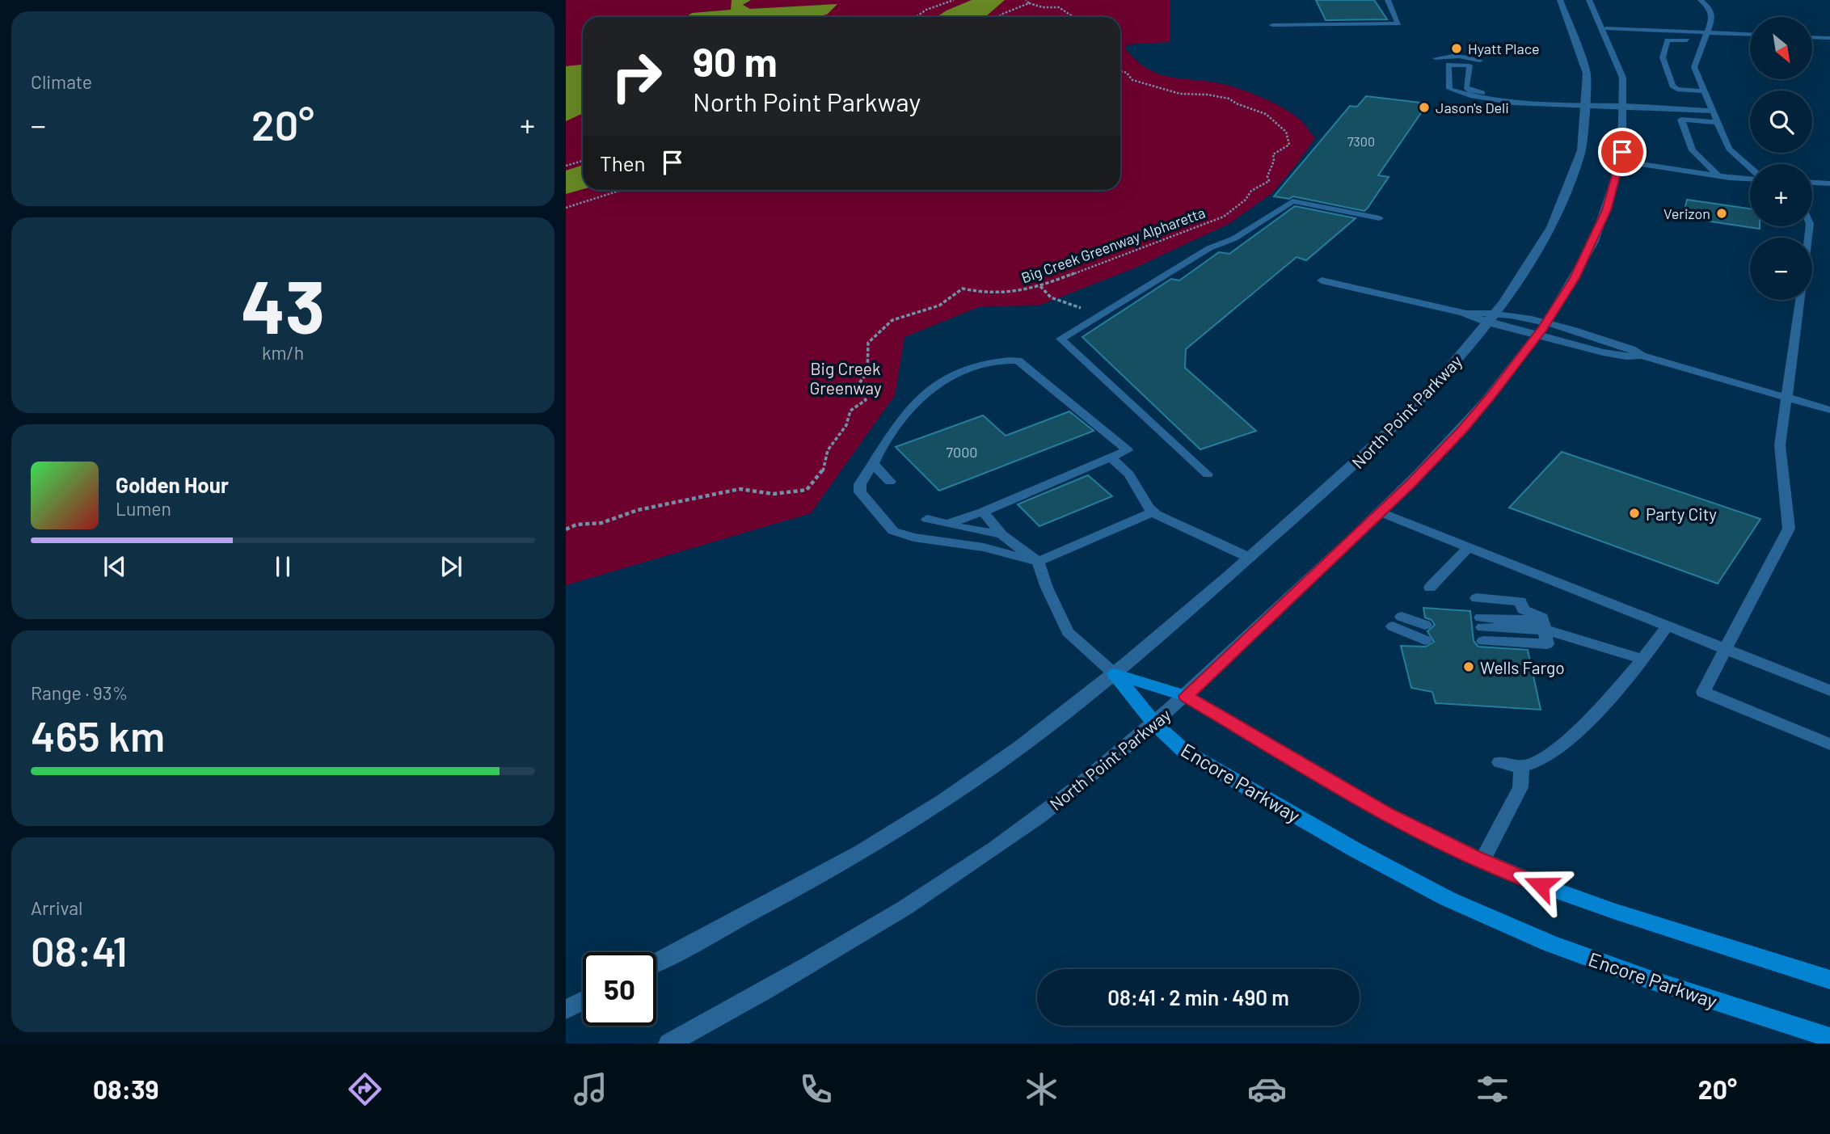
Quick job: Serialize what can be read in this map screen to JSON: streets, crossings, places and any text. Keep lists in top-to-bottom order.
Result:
{
  "streets": {
    "main road": ["Encore Parkway"],
    "street": ["North Point Parkway"],
    "path": ["Big Creek Greenway Alpharetta"]
  },
  "crossings": [
    ["North Point Parkway", "Encore Parkway"]
  ],
  "parks": ["Big Creek Greenway"],
  "places": [
    "Hyatt Place",
    "Jason's Deli",
    "Verizon",
    "Party City",
    "Wells Fargo"
  ],
  "house_numbers": ["7300", "7000"],
  "north": "bottom right",
  "page": {
    "tile": [
      "Climate",
      ["43", "km/h"],
      ["Range · 93%", "465 km"],
      ["Arrival", "08:41"]
    ],
    "map_buttons": ["+", "−"],
    "turn": ["90 m", "North Point Parkway"],
    "heat": ["−", "20°", "+"],
    "then": "Then",
    "song": ["Golden Hour", "Lumen"],
    "limit": "50",
    "trip": "08:41 · 2 min · 490 m",
    "tabs": ["08:39", "20°"]
  }
}
